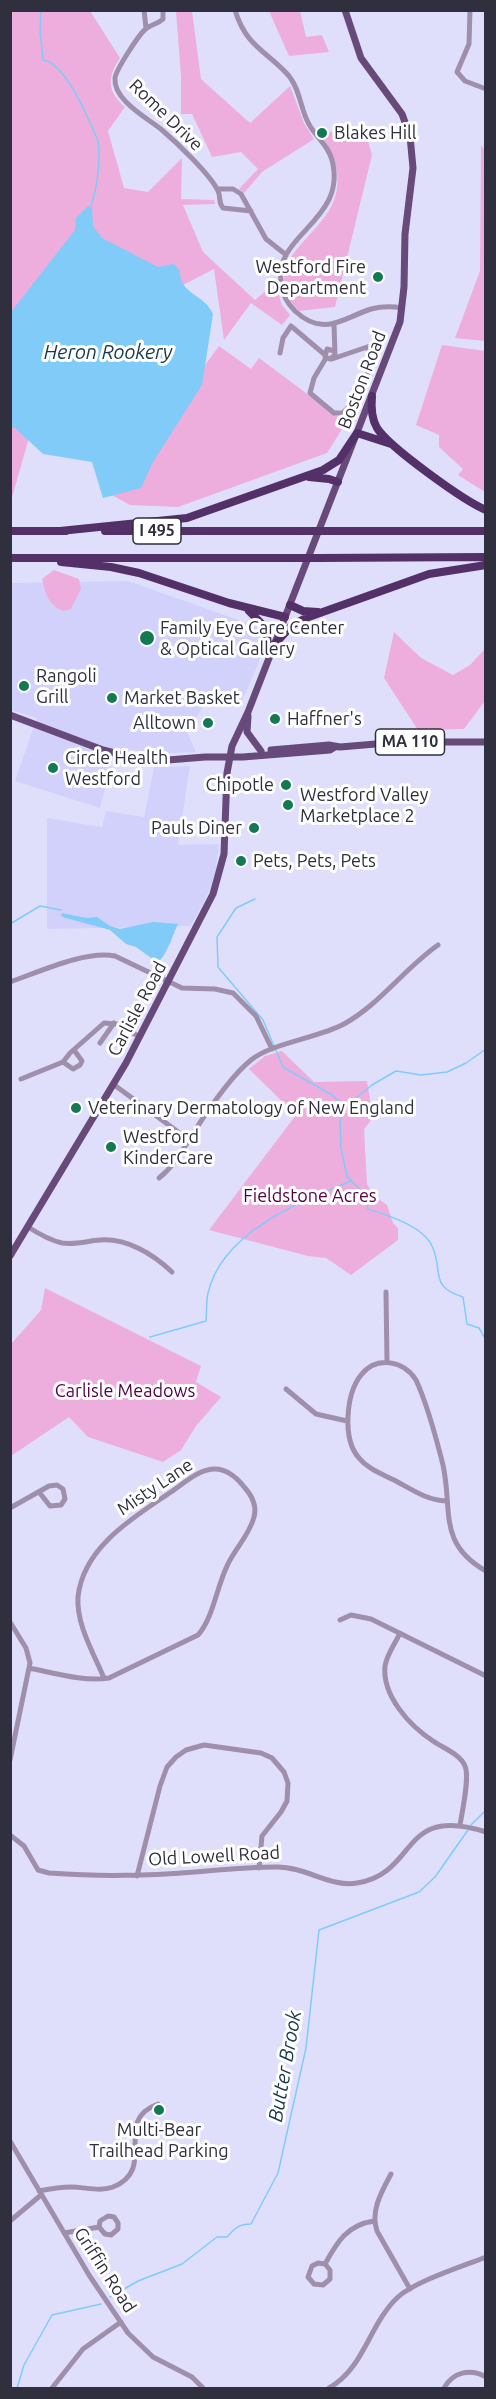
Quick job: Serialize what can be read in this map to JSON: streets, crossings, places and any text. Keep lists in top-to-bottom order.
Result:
{
  "streets": {
    "highway": ["I 495"],
    "main road": ["Boston Road", "MA 110", "Carlisle Road"],
    "street": [
      "Rome Drive",
      "Misty Lane",
      "Old Lowell Road",
      "Griffin Road"
    ]
  },
  "crossings": [
    ["Boston Road", "MA 110"],
    ["Boston Road", "Carlisle Road"],
    ["MA 110", "Carlisle Road"]
  ],
  "water": ["Heron Rookery", "Butter Brook"],
  "parks": ["Fieldstone Acres", "Carlisle Meadows"],
  "places": [
    "Blakes Hill",
    "Westford Fire Department",
    "Family Eye Care Center & Optical Gallery",
    "Rangoli Grill",
    "Market Basket",
    "Haffner's",
    "Alltown",
    "Circle Health Westford",
    "Chipotle",
    "Westford Valley Marketplace 2",
    "Pauls Diner",
    "Pets, Pets, Pets",
    "Veterinary Dermatology of New England",
    "Westford KinderCare",
    "Multi-Bear Trailhead Parking"
  ]
}
